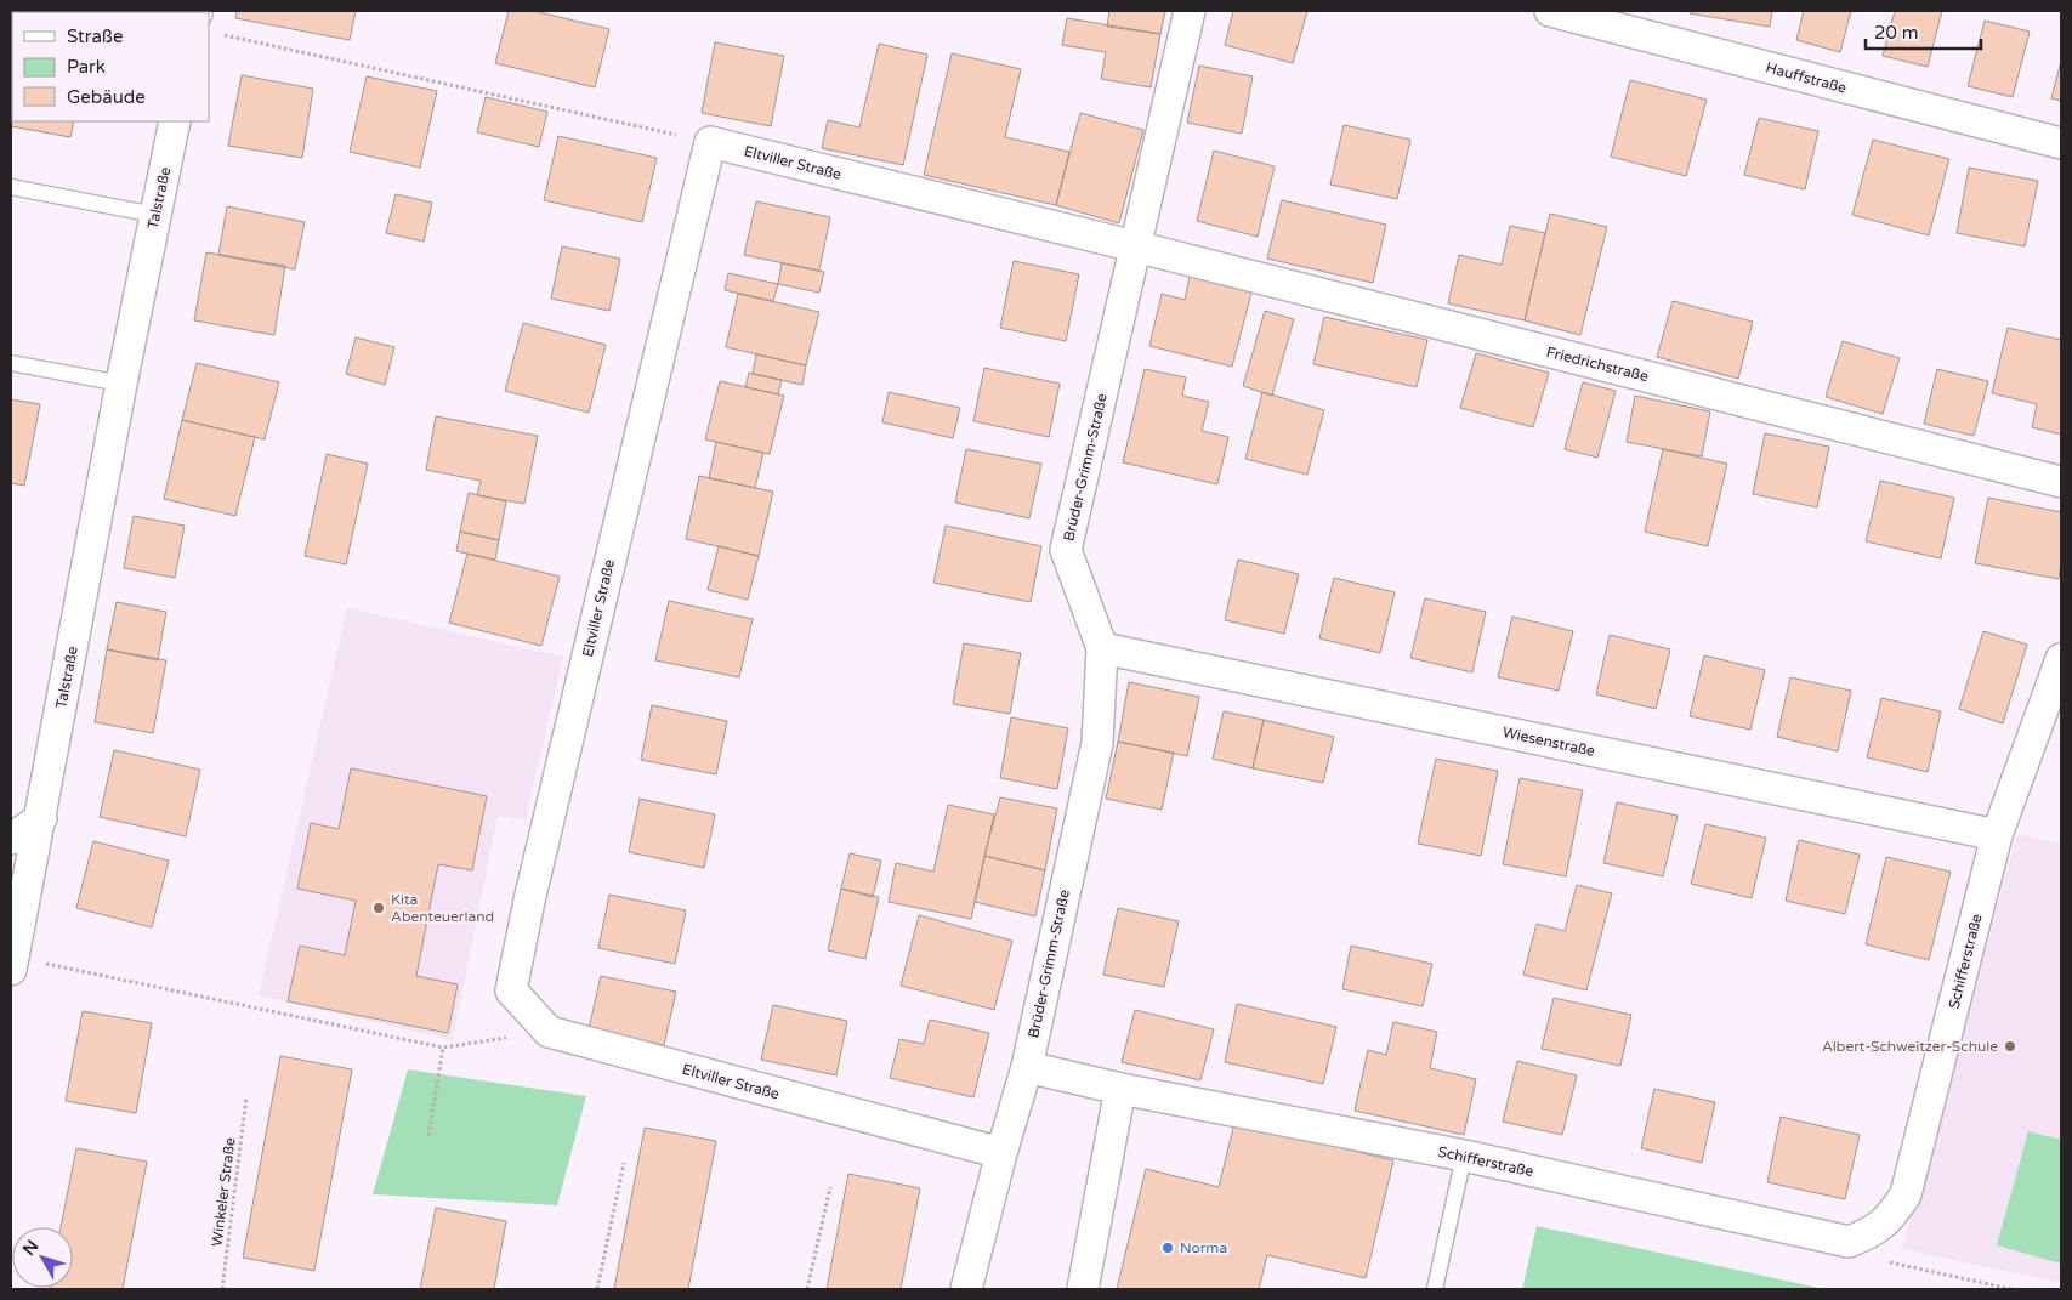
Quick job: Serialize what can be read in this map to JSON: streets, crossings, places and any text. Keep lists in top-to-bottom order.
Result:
{
  "streets": {
    "street": [
      "Hauffstraße",
      "Eltviller Straße",
      "Talstraße",
      "Friedrichstraße",
      "Brüder-Grimm-Straße",
      "Wiesenstraße",
      "Schifferstraße"
    ],
    "path": ["Winkeler Straße"]
  },
  "crossings": [
    ["Eltviller Straße", "Friedrichstraße"],
    ["Eltviller Straße", "Brüder-Grimm-Straße"],
    ["Friedrichstraße", "Brüder-Grimm-Straße"],
    ["Brüder-Grimm-Straße", "Wiesenstraße"],
    ["Wiesenstraße", "Schifferstraße"]
  ],
  "places": ["Kita Abenteuerland", "Albert-Schweitzer-Schule", "Norma"],
  "legend": ["Straße", "Park", "Gebäude"],
  "scale_bar": "20 m",
  "north": "top left"
}
